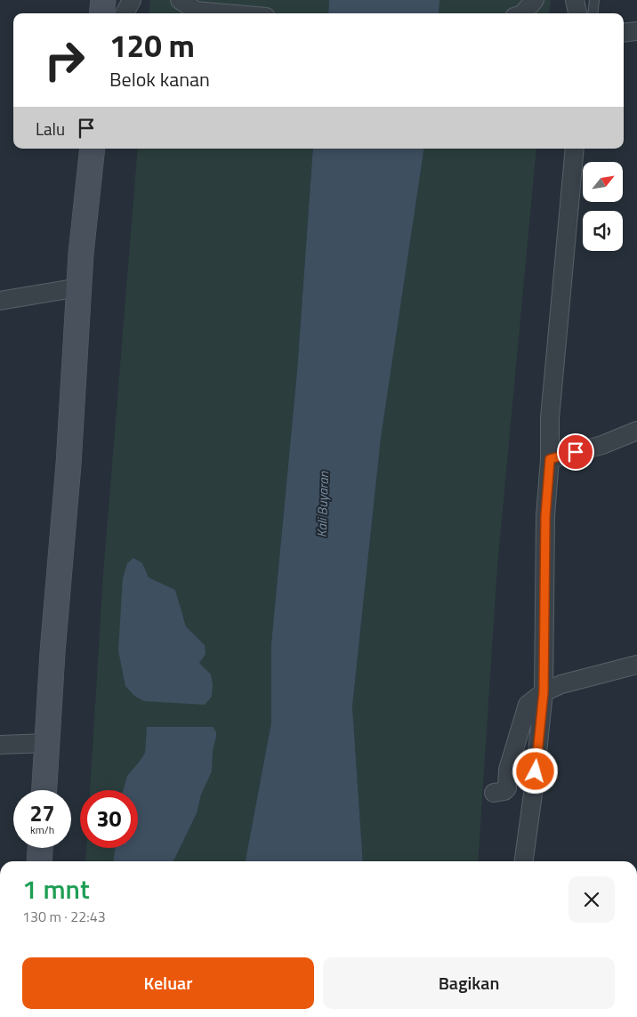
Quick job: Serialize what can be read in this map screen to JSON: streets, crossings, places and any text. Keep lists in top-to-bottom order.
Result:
{
  "water": ["Kali Buyaran"],
  "north": "top right",
  "page": {
    "turn": ["120 m", "Belok kanan"],
    "then": "Lalu",
    "speed": "27 km/h",
    "limit": "30",
    "heading": ["1 mnt", "130 m · 22:43"],
    "buttons": ["Keluar", "Bagikan"]
  }
}
